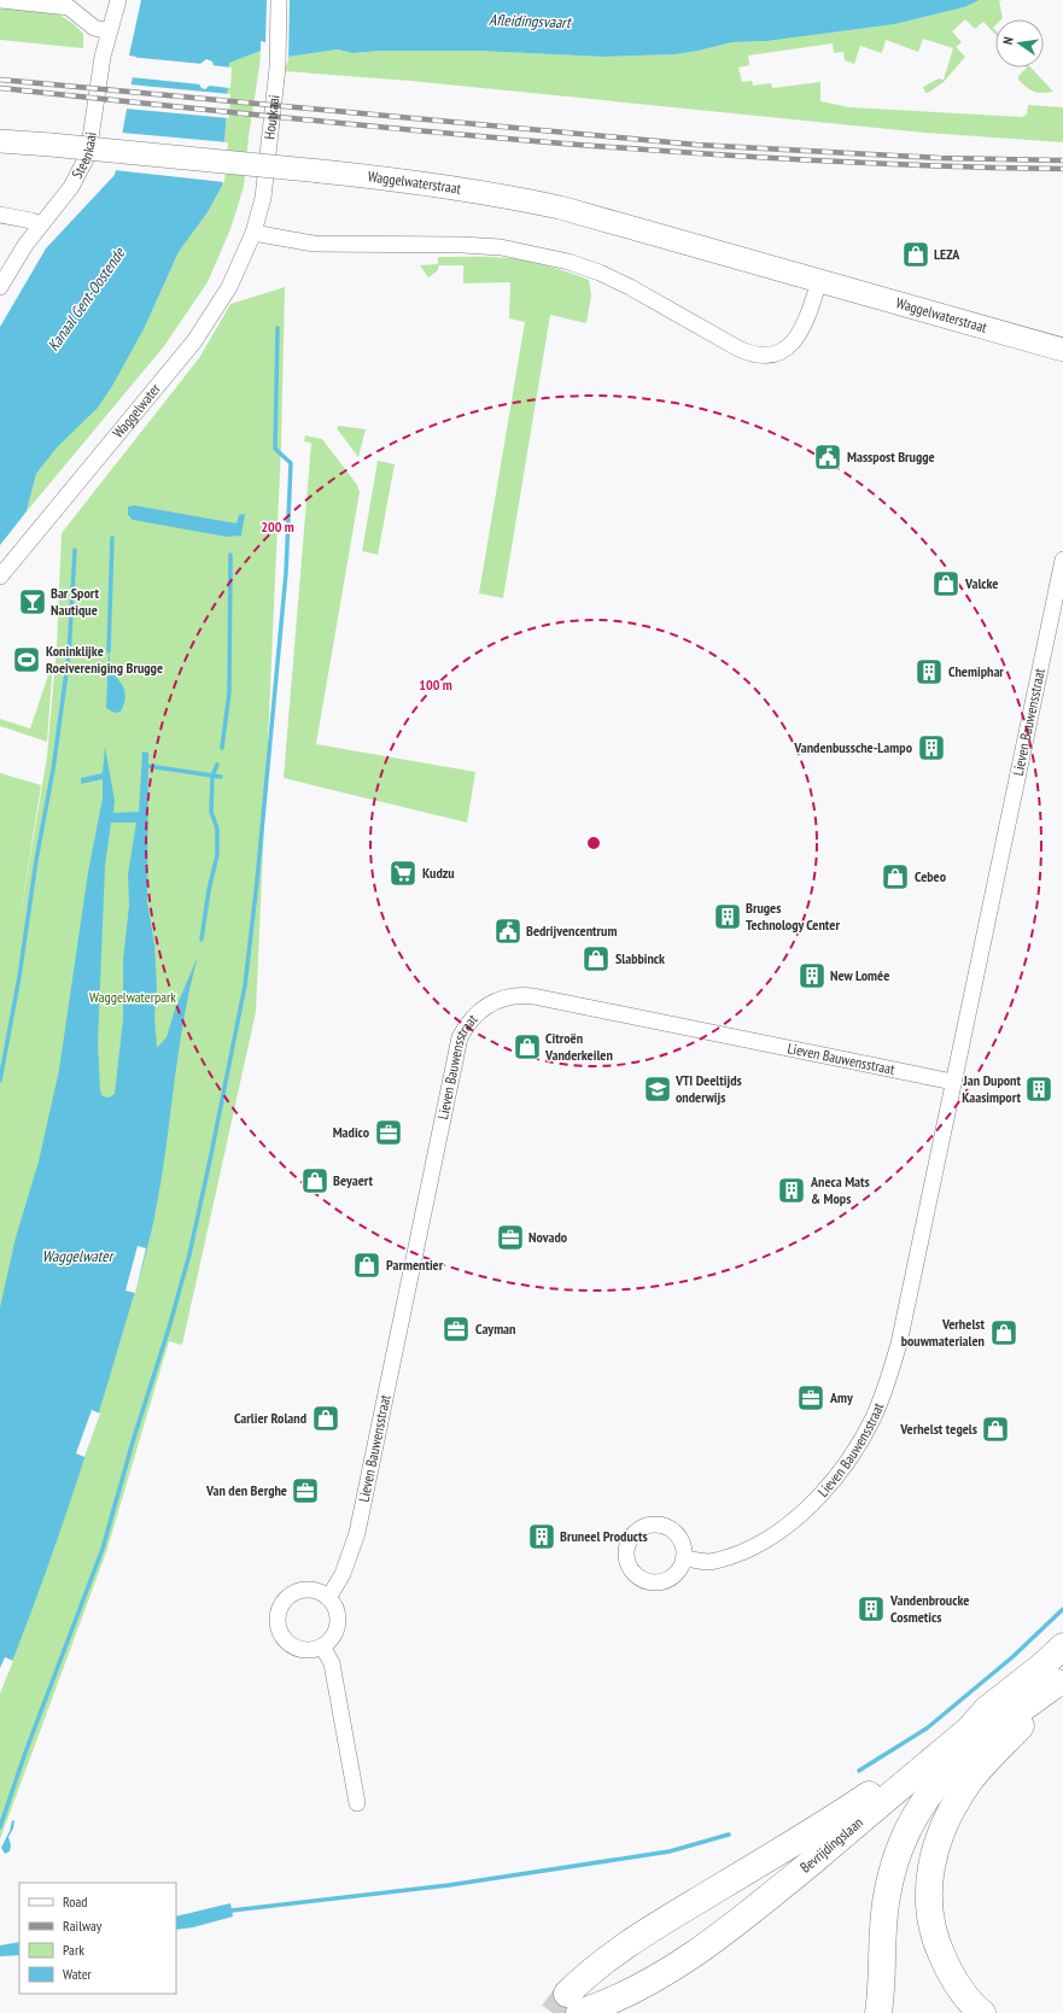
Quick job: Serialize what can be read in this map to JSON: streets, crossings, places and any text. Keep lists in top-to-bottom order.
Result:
{
  "streets": {
    "highway": ["Bevrijdingslaan"],
    "main road": ["Waggelwaterstraat"],
    "street": [
      "Houtkaai",
      "Steenkaai",
      "Waggelwater",
      "Lieven Bauwensstraat"
    ]
  },
  "crossings": [
    ["Houtkaai", "Waggelwater"]
  ],
  "water": ["Afleidingsvaart", "Kanaal Gent-Oostende", "Waggelwater"],
  "parks": ["Waggelwaterpark"],
  "places": {
    "shop": [
      "LEZA",
      "Valcke",
      "Cebeo",
      "Slabbinck",
      "Citroën Vanderkeilen",
      "Beyaert",
      "Parmentier",
      "Verhelst bouwmaterialen",
      "Carlier Roland",
      "Verhelst tegels"
    ],
    "public building": ["Masspost Brugge", "Bedrijvencentrum"],
    "bar": ["Bar Sport Nautique"],
    "sports": ["Koninklijke Roeivereniging Brugge"],
    "building": [
      "Chemiphar",
      "Vandenbussche-Lampo",
      "Bruges Technology Center",
      "New Lomée",
      "Jan Dupont Kaasimport",
      "Aneca Mats & Mops",
      "Bruneel Products",
      "Vandenbroucke Cosmetics"
    ],
    "supermarket": ["Kudzu"],
    "school or university": ["VTI Deeltijds onderwijs"],
    "office": [
      "Madico",
      "Novado",
      "Cayman",
      "Amy",
      "Van den Berghe"
    ]
  },
  "legend": [
    "Road",
    "Railway",
    "Park",
    "Water"
  ],
  "north": "left",
  "rings": ["200 m", "100 m"]
}
